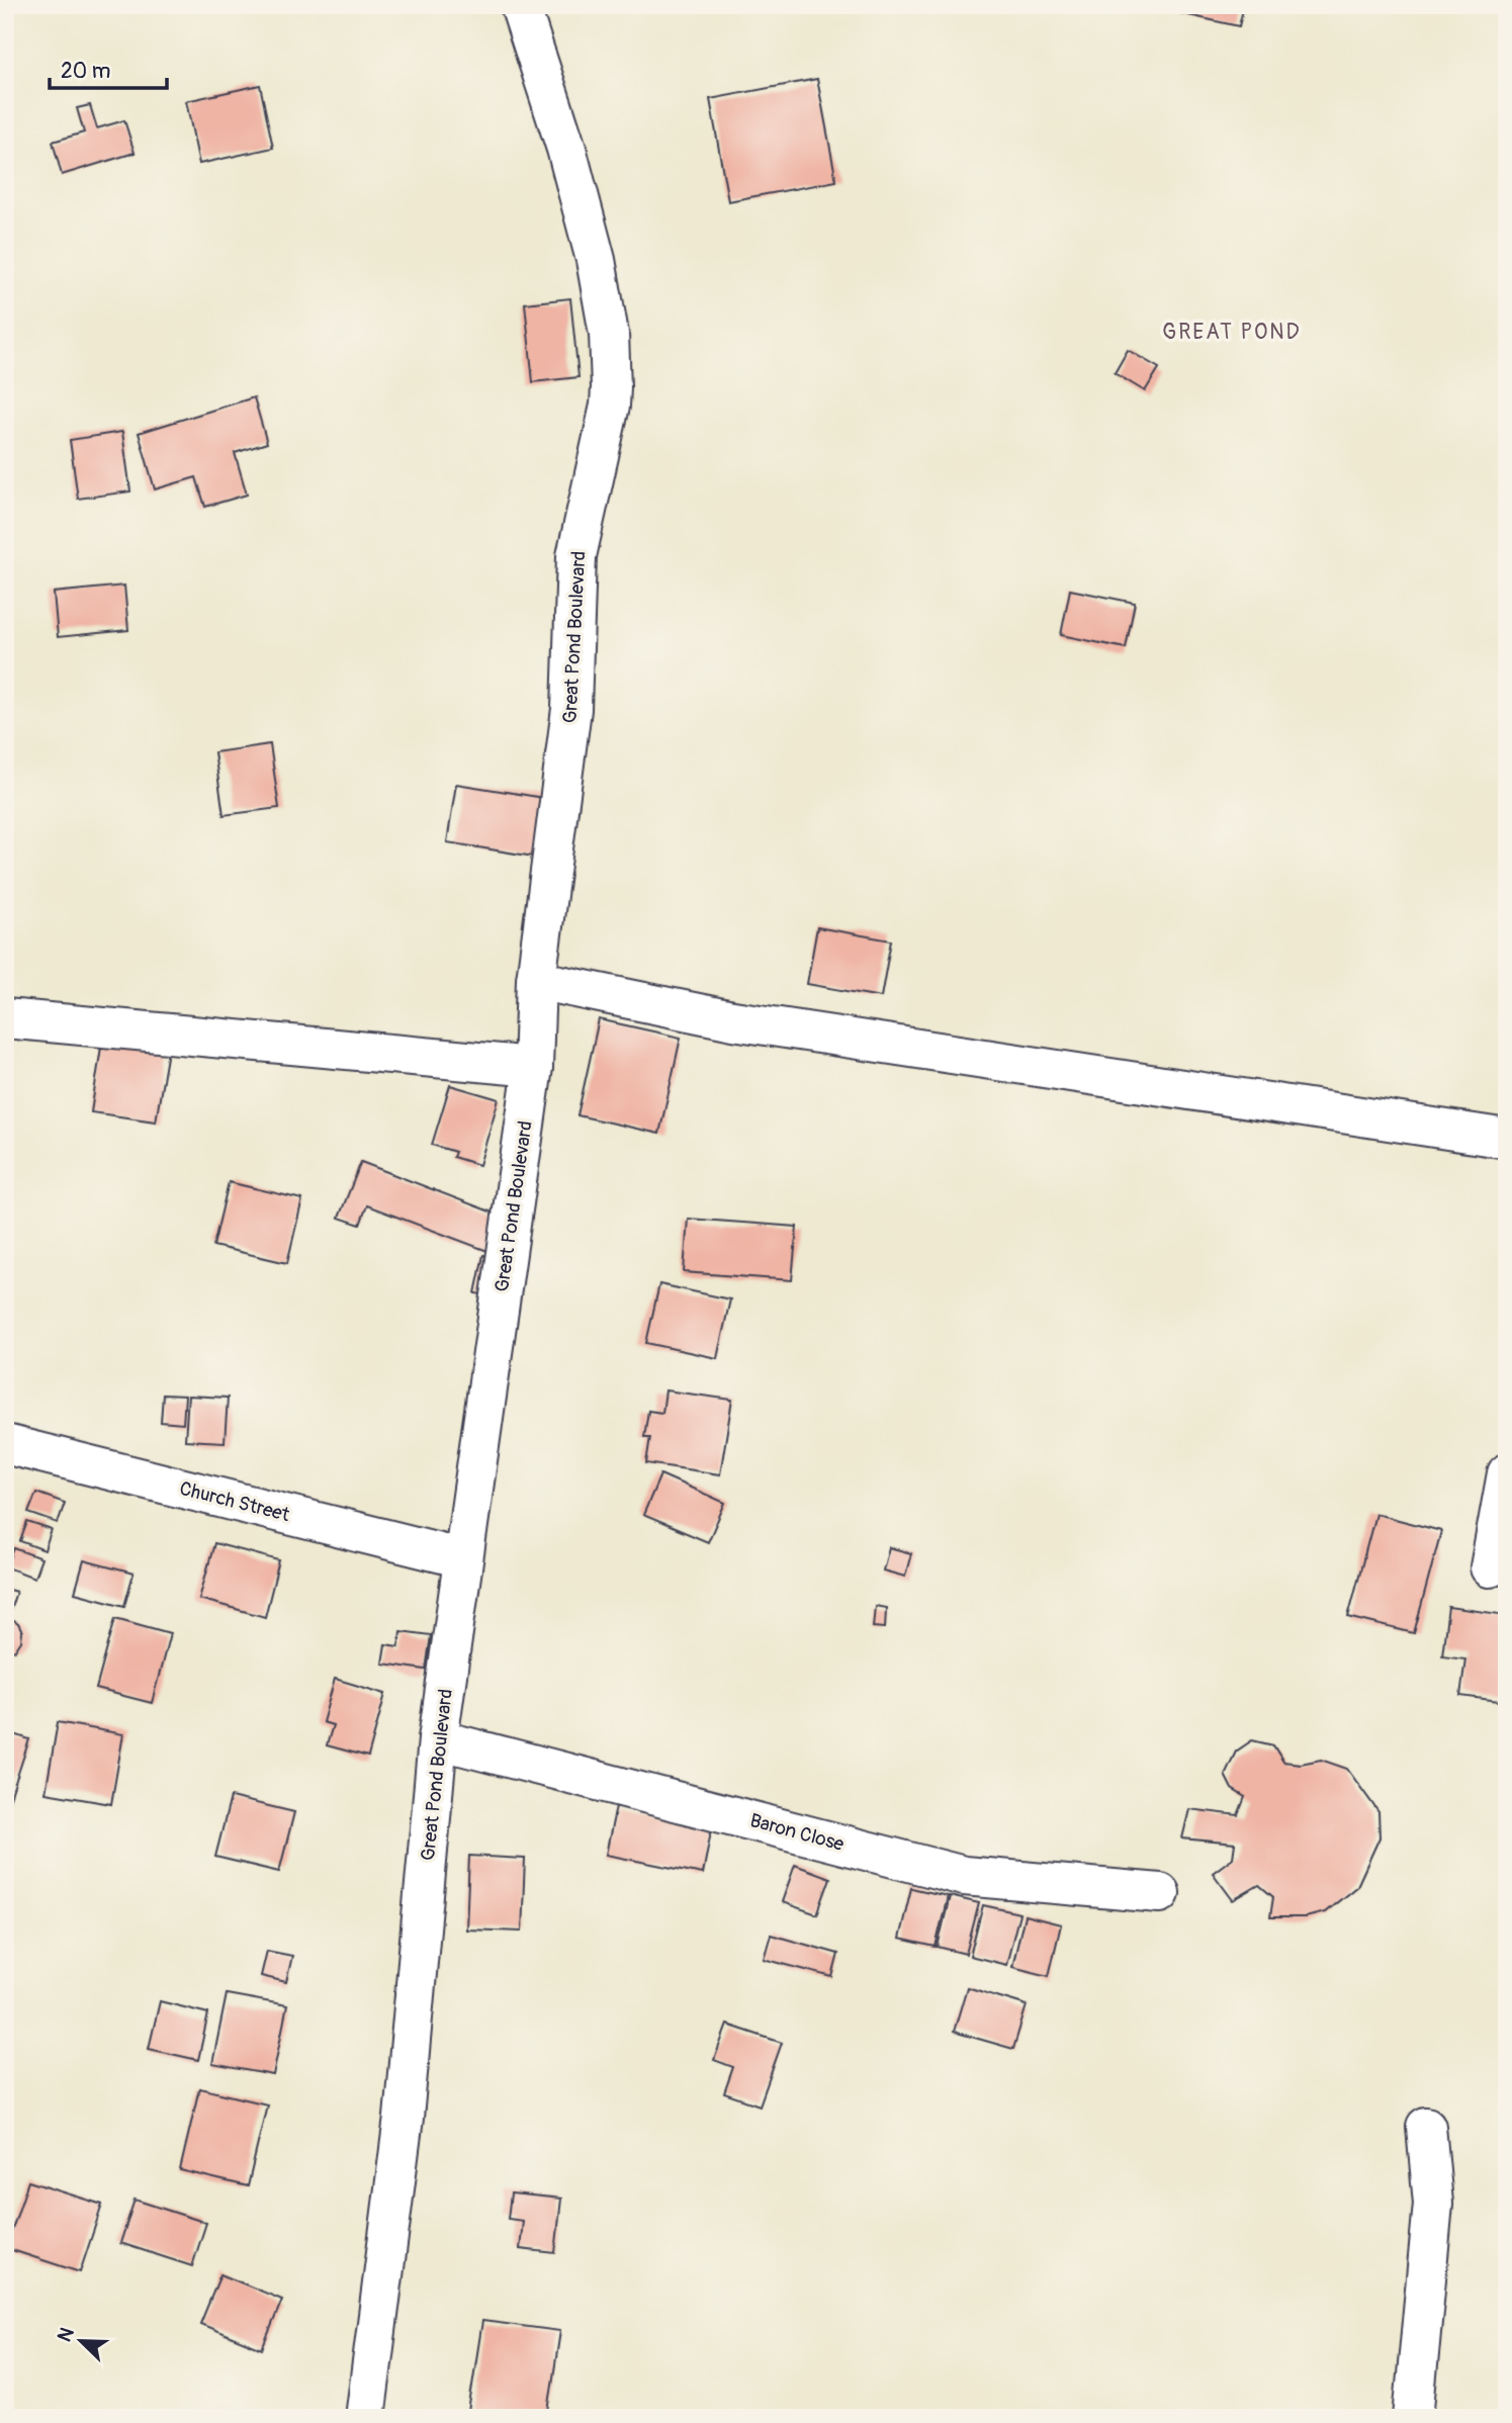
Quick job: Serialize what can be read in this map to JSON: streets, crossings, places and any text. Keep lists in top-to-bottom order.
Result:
{
  "streets": {
    "street": ["Great Pond Boulevard", "Church Street", "Baron Close"]
  },
  "crossings": [
    ["Great Pond Boulevard", "Church Street"],
    ["Great Pond Boulevard", "Baron Close"]
  ],
  "districts": ["GREAT POND"],
  "scale_bar": "20 m",
  "north": "top left"
}
